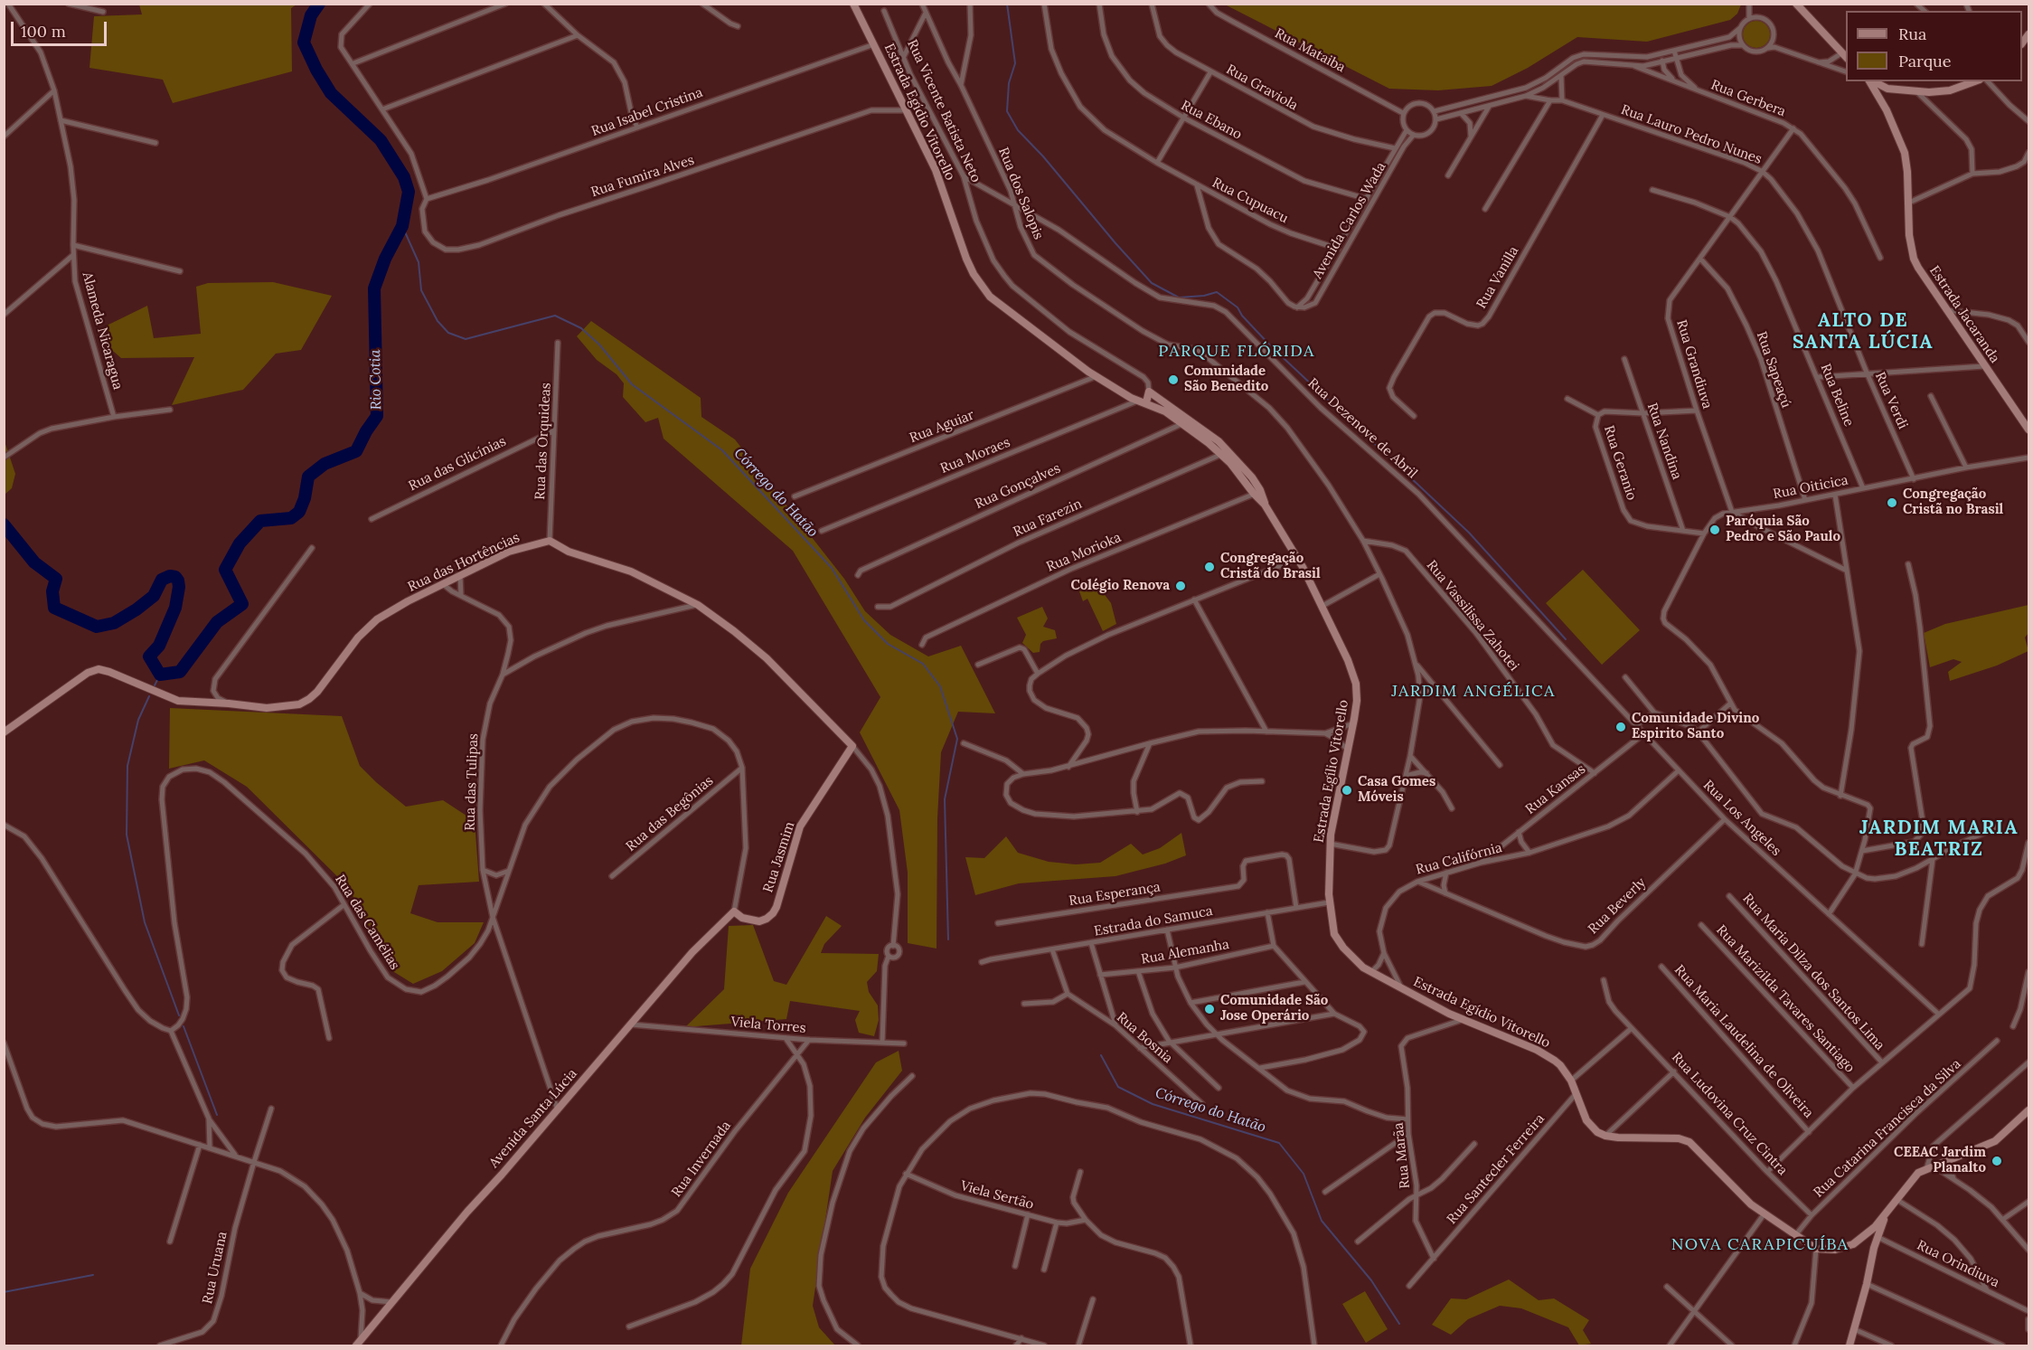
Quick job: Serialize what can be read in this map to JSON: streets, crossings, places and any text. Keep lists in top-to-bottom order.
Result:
{
  "streets": {
    "street": [
      "Rua Mataiba",
      "Rua Graviola",
      "Rua Gerbera",
      "Rua Vicente Batista Neto",
      "Rua Isabel Cristina",
      "Estrada Egídio Vitorello",
      "Rua Ebano",
      "Rua Lauro Pedro Nunes",
      "Rua Fumira Alves",
      "Rua dos Salopis",
      "Rua Cupuacu",
      "Avenida Carlos Wada",
      "Rua Vanilla",
      "Estrada Jacaranda",
      "Alameda Nicaragua",
      "Rua Grandiuva",
      "Rua Sapeaçú",
      "Rua Beline",
      "Rua Verdi",
      "Rua Aguiar",
      "Rua Dezenove de Abril",
      "Rua das Orquideas",
      "Rua Nandina",
      "Rua Moraes",
      "Rua Geranio",
      "Rua das Glicínias",
      "Rua Gonçalves",
      "Rua Oiticica",
      "Rua Farezin",
      "Rua Morioka",
      "Rua das Hortências",
      "Rua Vassilissa Zahotei",
      "Estrada Egílio Vitorello",
      "Rua das Tulipas",
      "Rua Kansas",
      "Rua das Begônias",
      "Rua Los Angeles",
      "Rua Jasmim",
      "Rua Califórnia",
      "Rua Esperança",
      "Rua Beverly",
      "Estrada do Samuca",
      "Rua das Camélias",
      "Rua Alemanha",
      "Rua Maria Dilza dos Santos Lima",
      "Rua Marizilda Tavares Santiago",
      "Viela Torres",
      "Rua Bosnia",
      "Rua Maria Laudelina de Oliveira",
      "Rua Ludovina Cruz Cintra",
      "Avenida Santa Lúcia",
      "Rua Catarina Francisca da Silva",
      "Rua Marãa",
      "Rua Invernada",
      "Rua Santecler Ferreira",
      "Viela Sertão",
      "Rua Orindiuva",
      "Rua Uruana"
    ]
  },
  "crossings": [
    ["Rua Mataiba", "Avenida Carlos Wada"],
    ["Rua Graviola", "Avenida Carlos Wada"],
    ["Rua Gerbera", "Rua Grandiuva"],
    ["Rua Vicente Batista Neto", "Rua Dezenove de Abril"],
    ["Rua Vicente Batista Neto", "Estrada Egílio Vitorello"],
    ["Rua Isabel Cristina", "Estrada Egídio Vitorello"],
    ["Rua Isabel Cristina", "Rua Fumira Alves"],
    ["Estrada Egídio Vitorello", "Rua Fumira Alves"],
    ["Estrada Egídio Vitorello", "Rua Aguiar"],
    ["Estrada Egídio Vitorello", "Estrada Egílio Vitorello"],
    ["Estrada Egídio Vitorello", "Rua Califórnia"],
    ["Estrada Egídio Vitorello", "Estrada do Samuca"],
    ["Estrada Egídio Vitorello", "Rua Marãa"],
    ["Estrada Egídio Vitorello", "Rua Santecler Ferreira"],
    ["Rua Ebano", "Avenida Carlos Wada"],
    ["Rua Lauro Pedro Nunes", "Rua Vanilla"],
    ["Rua Lauro Pedro Nunes", "Rua Grandiuva"],
    ["Rua Lauro Pedro Nunes", "Rua Verdi"],
    ["Rua dos Salopis", "Rua Dezenove de Abril"],
    ["Rua dos Salopis", "Rua Vassilissa Zahotei"],
    ["Rua Cupuacu", "Avenida Carlos Wada"],
    ["Rua Grandiuva", "Rua Sapeaçú"],
    ["Rua Grandiuva", "Rua Beline"],
    ["Rua Grandiuva", "Rua Geranio"],
    ["Rua Grandiuva", "Rua Oiticica"],
    ["Rua Sapeaçú", "Rua Oiticica"],
    ["Rua Beline", "Rua Oiticica"],
    ["Rua Verdi", "Rua Oiticica"],
    ["Rua Aguiar", "Estrada Egílio Vitorello"],
    ["Rua Dezenove de Abril", "Rua Kansas"],
    ["Rua Dezenove de Abril", "Rua Los Angeles"],
    ["Rua das Orquideas", "Rua das Glicínias"],
    ["Rua das Orquideas", "Rua das Hortências"],
    ["Rua Nandina", "Rua Geranio"],
    ["Rua Moraes", "Estrada Egílio Vitorello"],
    ["Rua Geranio", "Rua Oiticica"],
    ["Rua Gonçalves", "Estrada Egílio Vitorello"],
    ["Rua Farezin", "Estrada Egílio Vitorello"],
    ["Rua Morioka", "Estrada Egílio Vitorello"],
    ["Rua das Hortências", "Rua das Tulipas"],
    ["Rua Vassilissa Zahotei", "Rua Kansas"],
    ["Estrada Egílio Vitorello", "Estrada do Samuca"],
    ["Rua das Tulipas", "Rua das Camélias"],
    ["Rua das Tulipas", "Avenida Santa Lúcia"],
    ["Rua Kansas", "Rua Los Angeles"],
    ["Rua Kansas", "Rua Califórnia"],
    ["Rua das Begônias", "Rua das Camélias"],
    ["Rua Los Angeles", "Rua Califórnia"],
    ["Rua Los Angeles", "Rua Beverly"],
    ["Rua Jasmim", "Rua das Camélias"],
    ["Rua Jasmim", "Avenida Santa Lúcia"],
    ["Rua Califórnia", "Rua Beverly"],
    ["Rua Esperança", "Estrada do Samuca"],
    ["Rua das Camélias", "Avenida Santa Lúcia"],
    ["Rua Alemanha", "Rua Bosnia"],
    ["Viela Torres", "Avenida Santa Lúcia"],
    ["Viela Torres", "Rua Invernada"],
    ["Rua Ludovina Cruz Cintra", "Rua Catarina Francisca da Silva"],
    ["Rua Marãa", "Rua Santecler Ferreira"]
  ],
  "districts": [
    "ALTO DE SANTA LÚCIA",
    "PARQUE FLÓRIDA",
    "JARDIM ANGÉLICA",
    "JARDIM MARIA BEATRIZ",
    "NOVA CARAPICUÍBA"
  ],
  "water": ["Rio Cotia", "Córrego do Hatão"],
  "places": [
    "Comunidade São Benedito",
    "Congregação Cristã no Brasil",
    "Paróquia São Pedro e São Paulo",
    "Congregação Cristã do Brasil",
    "Colégio Renova",
    "Comunidade Divino Espirito Santo",
    "Casa Gomes Móveis",
    "Comunidade São Jose Operário",
    "CEEAC Jardim Planalto"
  ],
  "legend": ["Rua", "Parque"],
  "scale_bar": "100 m"
}
